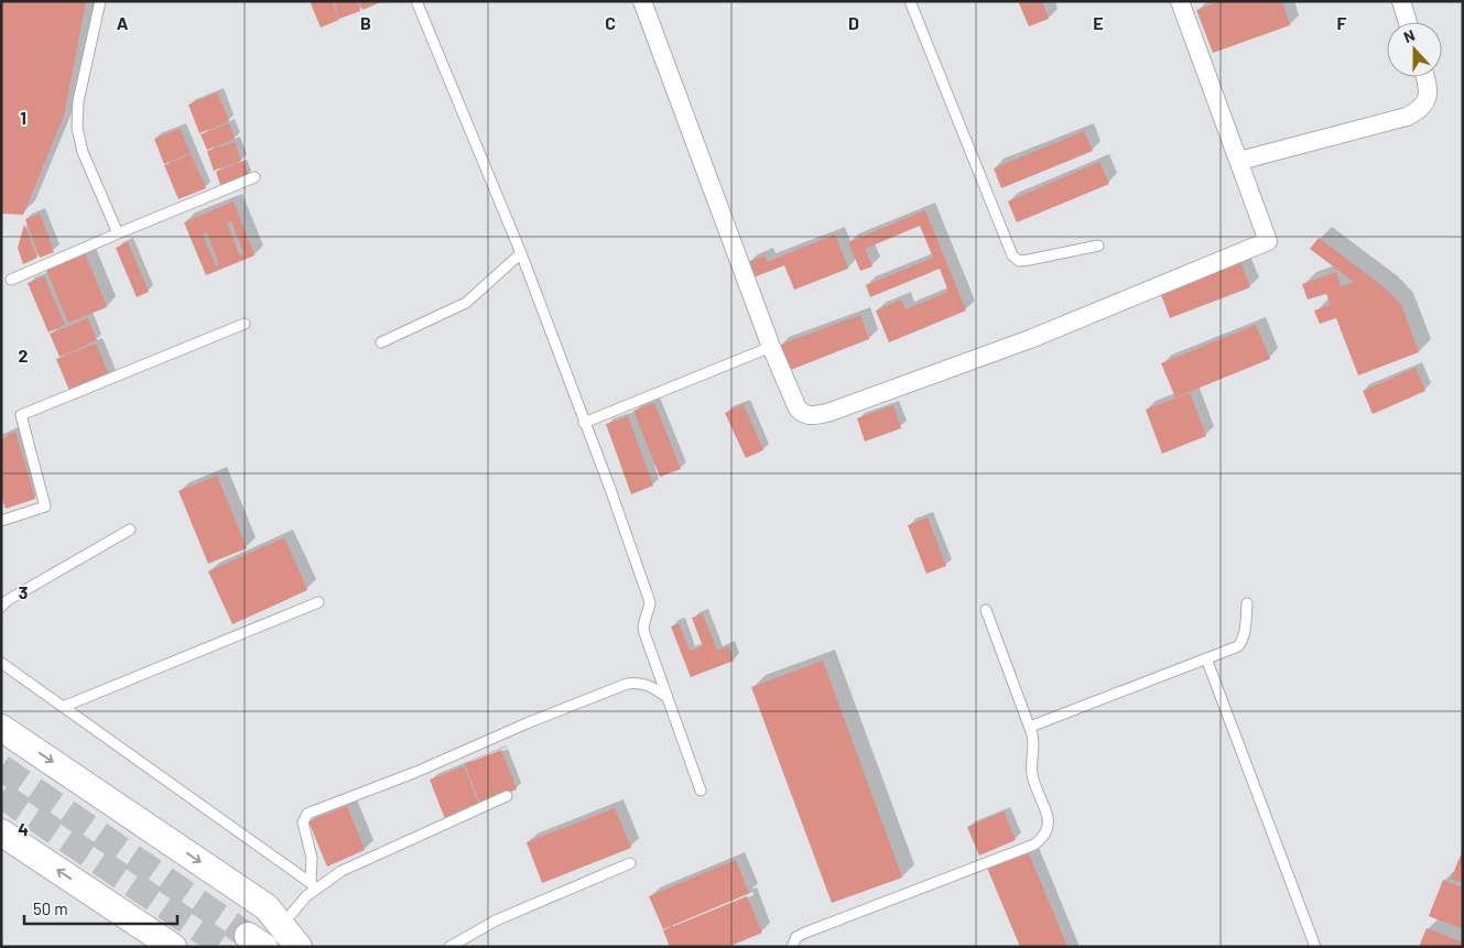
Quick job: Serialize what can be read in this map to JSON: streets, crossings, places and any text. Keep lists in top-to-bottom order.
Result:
{
  "scale_bar": "50 m",
  "north": "top",
  "grid": {
    "columns": [
      "A",
      "B",
      "C",
      "D",
      "E",
      "F"
    ],
    "rows": [
      "1",
      "2",
      "3",
      "4"
    ]
  }
}
